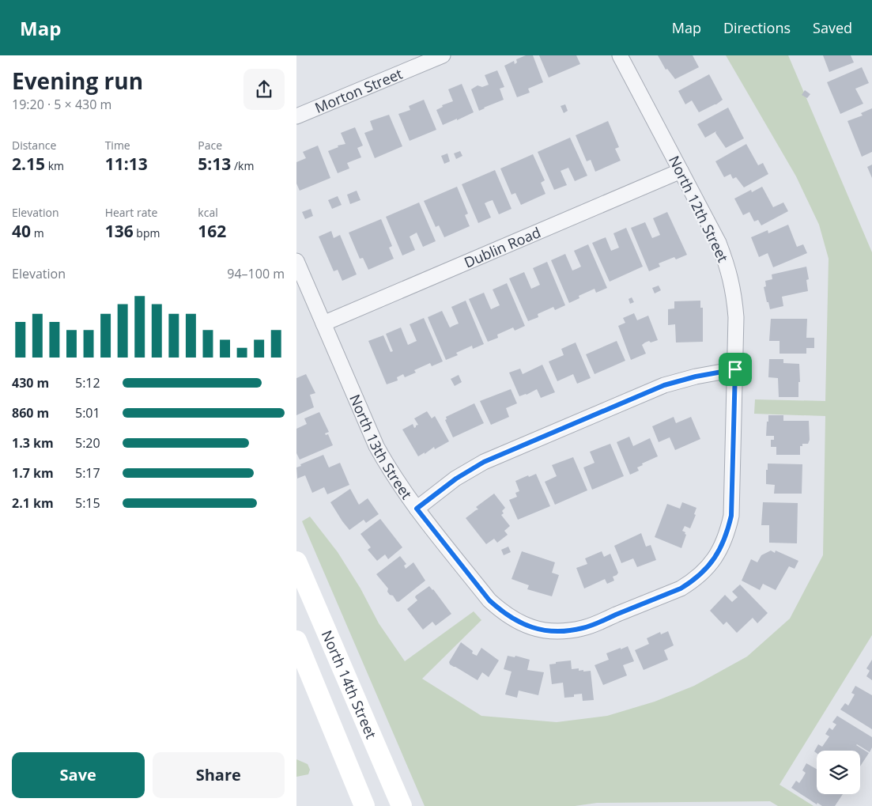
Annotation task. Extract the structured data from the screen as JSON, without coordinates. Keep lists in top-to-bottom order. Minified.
{"streets":{"main road":["North 14th Street"],"street":["Morton Street","North 12th Street","Dublin Road","North 13th Street"]},"crossings":[["North 12th Street","Dublin Road"],["North 12th Street","North 13th Street"],["Dublin Road","North 13th Street"]],"page":{"header":"Map","nav":["Map","Directions","Saved"],"heading":["Evening run","19:20 · 5 × 430 m"],"stats":[["Distance","2.15 km"],["Time","11:13"],["Pace","5:13 /km"],["Elevation","40 m"],["Heart rate","136 bpm"],["kcal","162"]],"chart":["Elevation","94–100 m"],"list":[{"name":"430 m","note":"5:12"},{"name":"860 m","note":"5:01"},{"name":"1.3 km","note":"5:20"},{"name":"1.7 km","note":"5:17"},{"name":"2.1 km","note":"5:15"}],"buttons":["Save","Share"]}}
